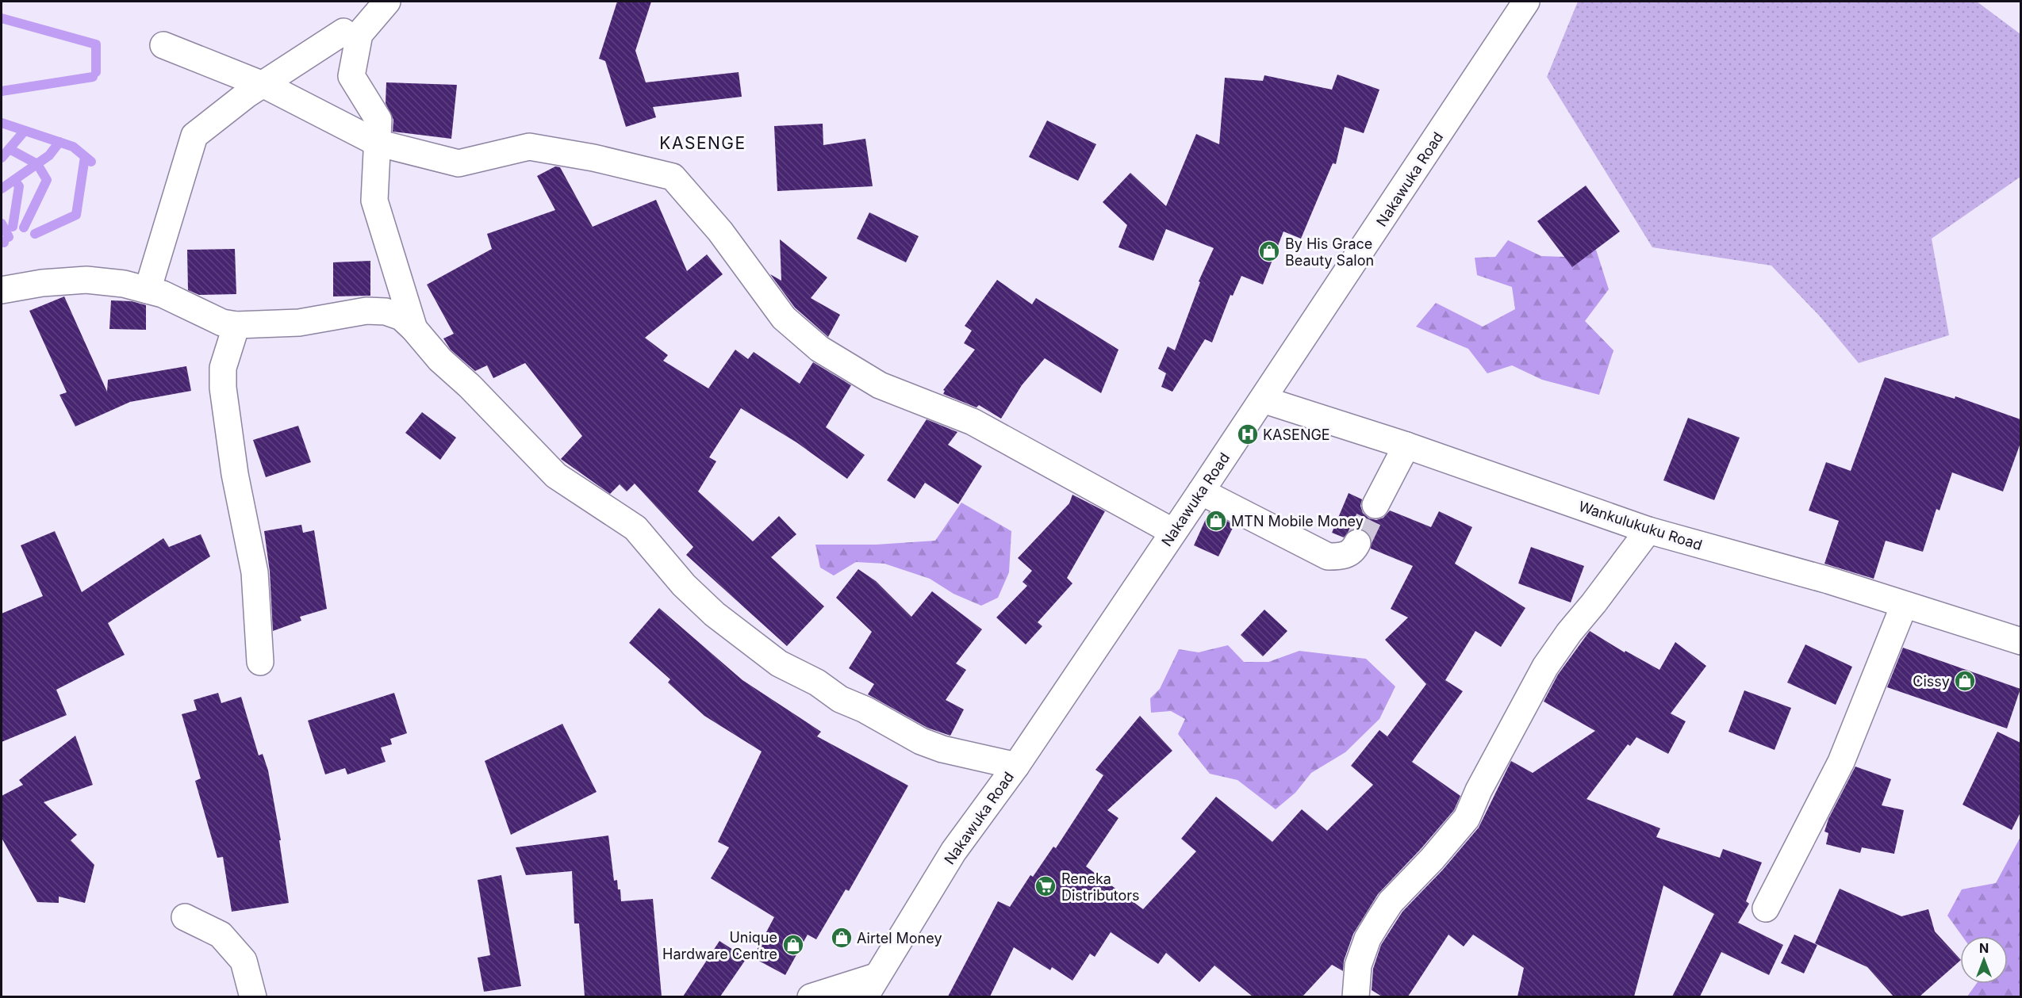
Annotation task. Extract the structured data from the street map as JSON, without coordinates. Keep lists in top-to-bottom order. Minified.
{"streets":{"street":["Nakawuka Road","Wankulukuku Road"]},"crossings":[["Nakawuka Road","Wankulukuku Road"]],"districts":["KASENGE"],"places":{"shop":["By His Grace Beauty Salon","MTN Mobile Money","Cissy","Airtel Money","Unique Hardware Centre"],"hospital":["KASENGE"],"supermarket":["Reneka Distributors"]},"north":"top"}
